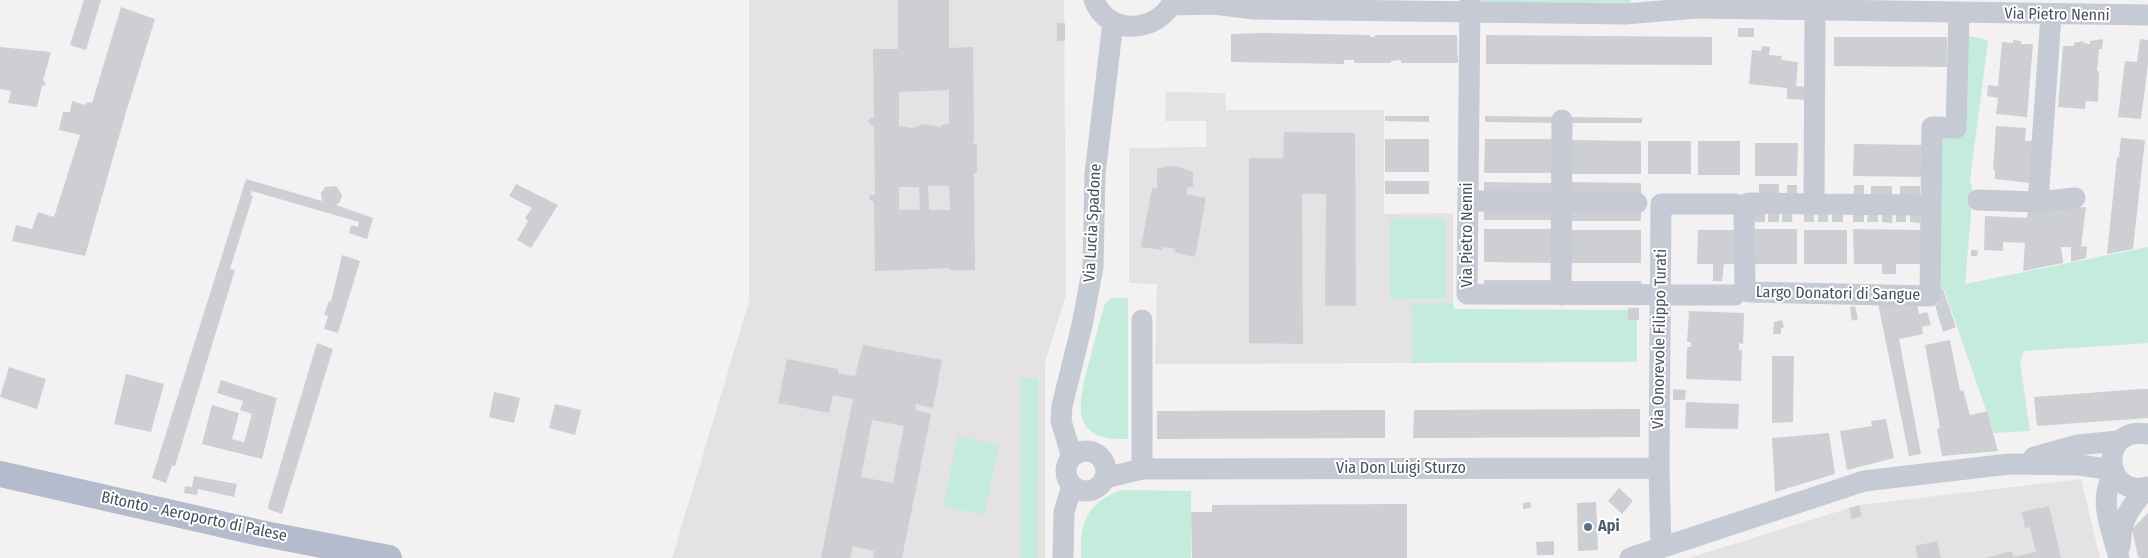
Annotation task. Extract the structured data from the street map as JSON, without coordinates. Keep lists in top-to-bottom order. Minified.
{"streets":{"main road":["Bitonto - Aeroporto di Palese"],"street":["Via Pietro Nenni","Via Lucia Spadone","Largo Donatori di Sangue","Via Onorevole Filippo Turati","Via Don Luigi Sturzo"]},"crossings":[["Via Pietro Nenni","Largo Donatori di Sangue"],["Via Pietro Nenni","Via Onorevole Filippo Turati"],["Via Lucia Spadone","Via Don Luigi Sturzo"],["Via Onorevole Filippo Turati","Via Don Luigi Sturzo"]],"places":["Api"]}
